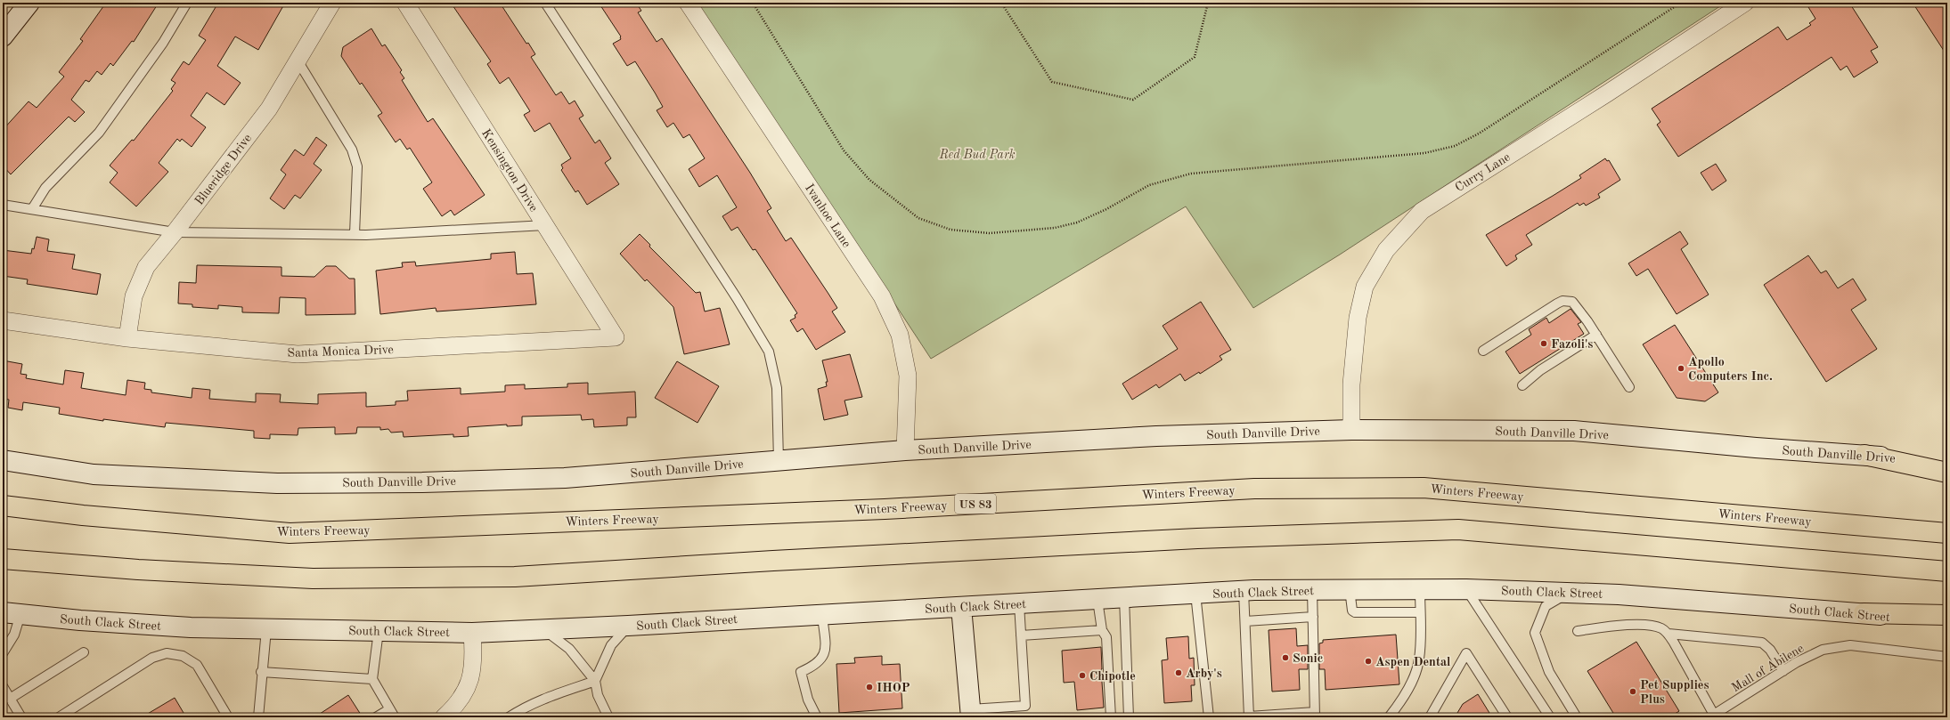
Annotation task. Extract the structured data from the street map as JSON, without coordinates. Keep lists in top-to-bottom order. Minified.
{"streets":{"highway":["Winters Freeway","US 83"],"main road":["South Danville Drive","South Clack Street"],"street":["Blueridge Drive","Kensington Drive","Curry Lane","Ivanhoe Lane","Santa Monica Drive"],"lane":["Mall of Abilene"]},"crossings":[["Blueridge Drive","Santa Monica Drive"],["Kensington Drive","Santa Monica Drive"],["Curry Lane","South Danville Drive"],["Ivanhoe Lane","South Danville Drive"]],"parks":["Red Bud Park"],"places":["Fazoli's","Apollo Computers Inc.","Sonic","Aspen Dental","Arby's","Chipotle","IHOP","Pet Supplies Plus"]}
